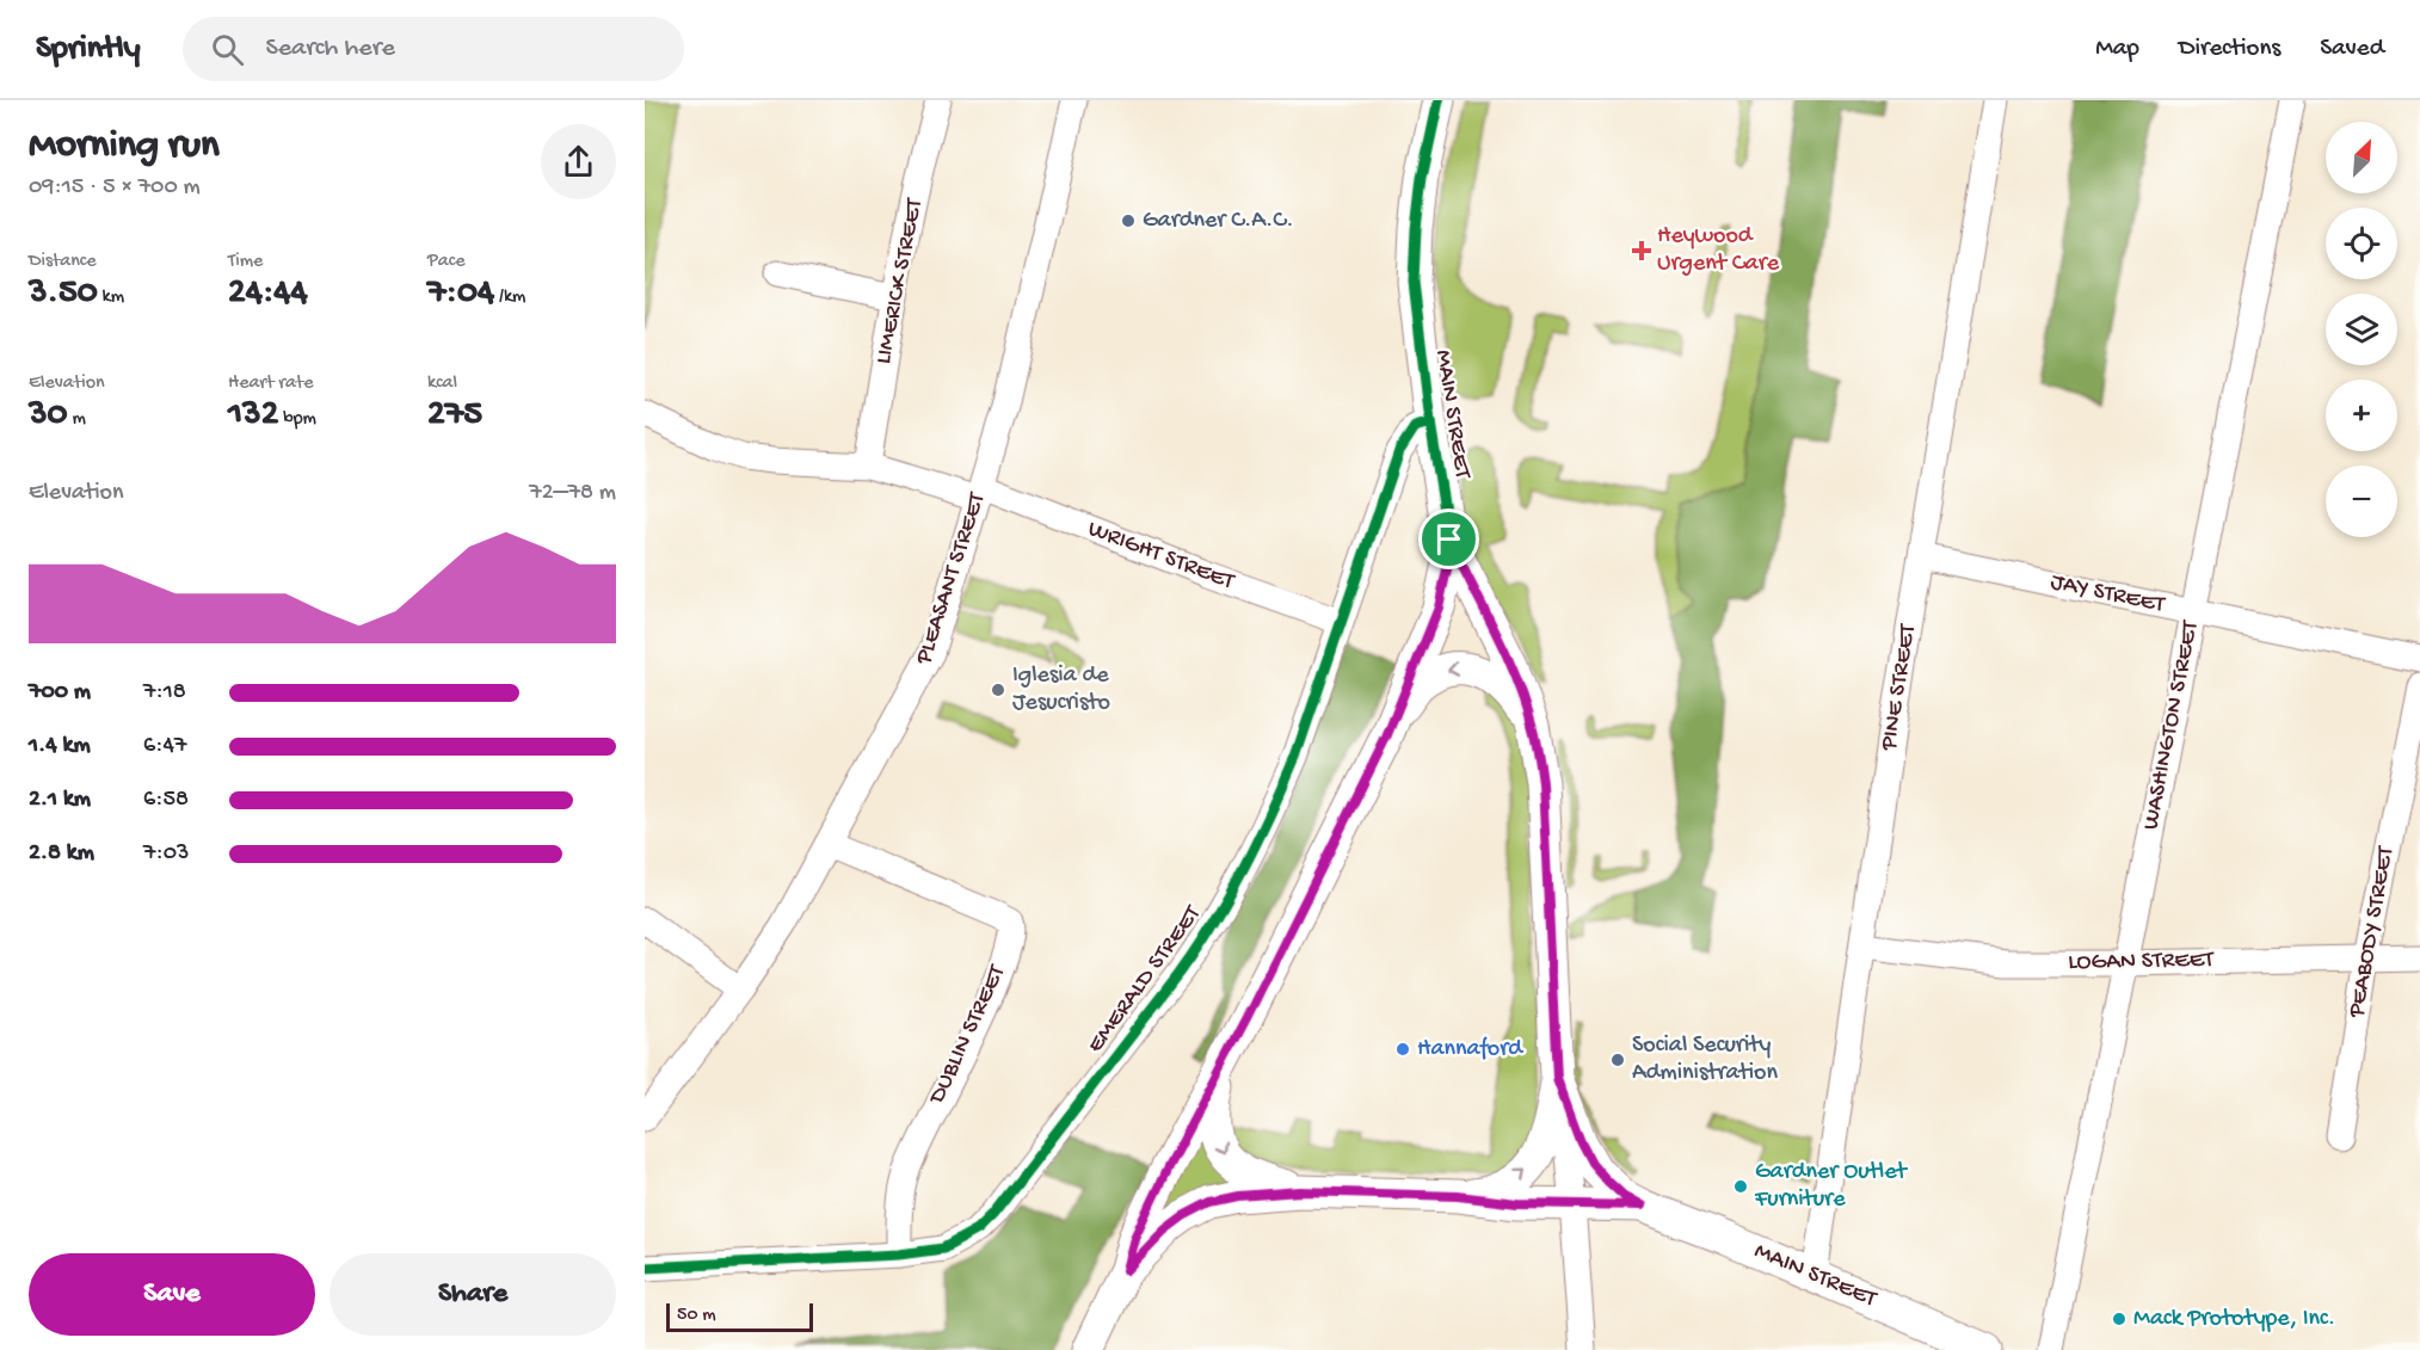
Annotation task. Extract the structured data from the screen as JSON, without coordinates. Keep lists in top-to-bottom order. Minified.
{"streets":{"main road":["MAIN STREET"],"street":["LIMERICK STREET","WRIGHT STREET","PLEASANT STREET","JAY STREET","PINE STREET","WASHINGTON STREET","PEABODY STREET","LOGAN STREET","EMERALD STREET","DUBLIN STREET"]},"crossings":[["LIMERICK STREET","WRIGHT STREET"],["MAIN STREET","PINE STREET"],["MAIN STREET","EMERALD STREET"],["WRIGHT STREET","PLEASANT STREET"],["WRIGHT STREET","EMERALD STREET"],["PLEASANT STREET","DUBLIN STREET"],["JAY STREET","PINE STREET"],["JAY STREET","WASHINGTON STREET"],["PINE STREET","LOGAN STREET"],["WASHINGTON STREET","LOGAN STREET"],["PEABODY STREET","LOGAN STREET"],["EMERALD STREET","DUBLIN STREET"]],"places":{"other":["Gardner C.A.C.","Iglesia de Jesucristo","Hannaford","Social Security Administration","Gardner Outlet Furniture","Mack Prototype, Inc."],"health":["Heywood Urgent Care"]},"scale_bar":"50 m","north":"top right","page":{"header":"Sprintly","search":"Search here","nav":["Map","Directions","Saved"],"heading":["Morning run","09:15 · 5 × 700 m"],"map_buttons":["+","−"],"stats":[["Distance","3.50 km"],["Time","24:44"],["Pace","7:04 /km"],["Elevation","30 m"],["Heart rate","132 bpm"],["kcal","275"]],"chart":["Elevation","72–78 m"],"list":[{"name":"700 m","note":"7:18"},{"name":"1.4 km","note":"6:47"},{"name":"2.1 km","note":"6:58"},{"name":"2.8 km","note":"7:03"}],"buttons":["Save","Share"],"scale":"50 m"}}
